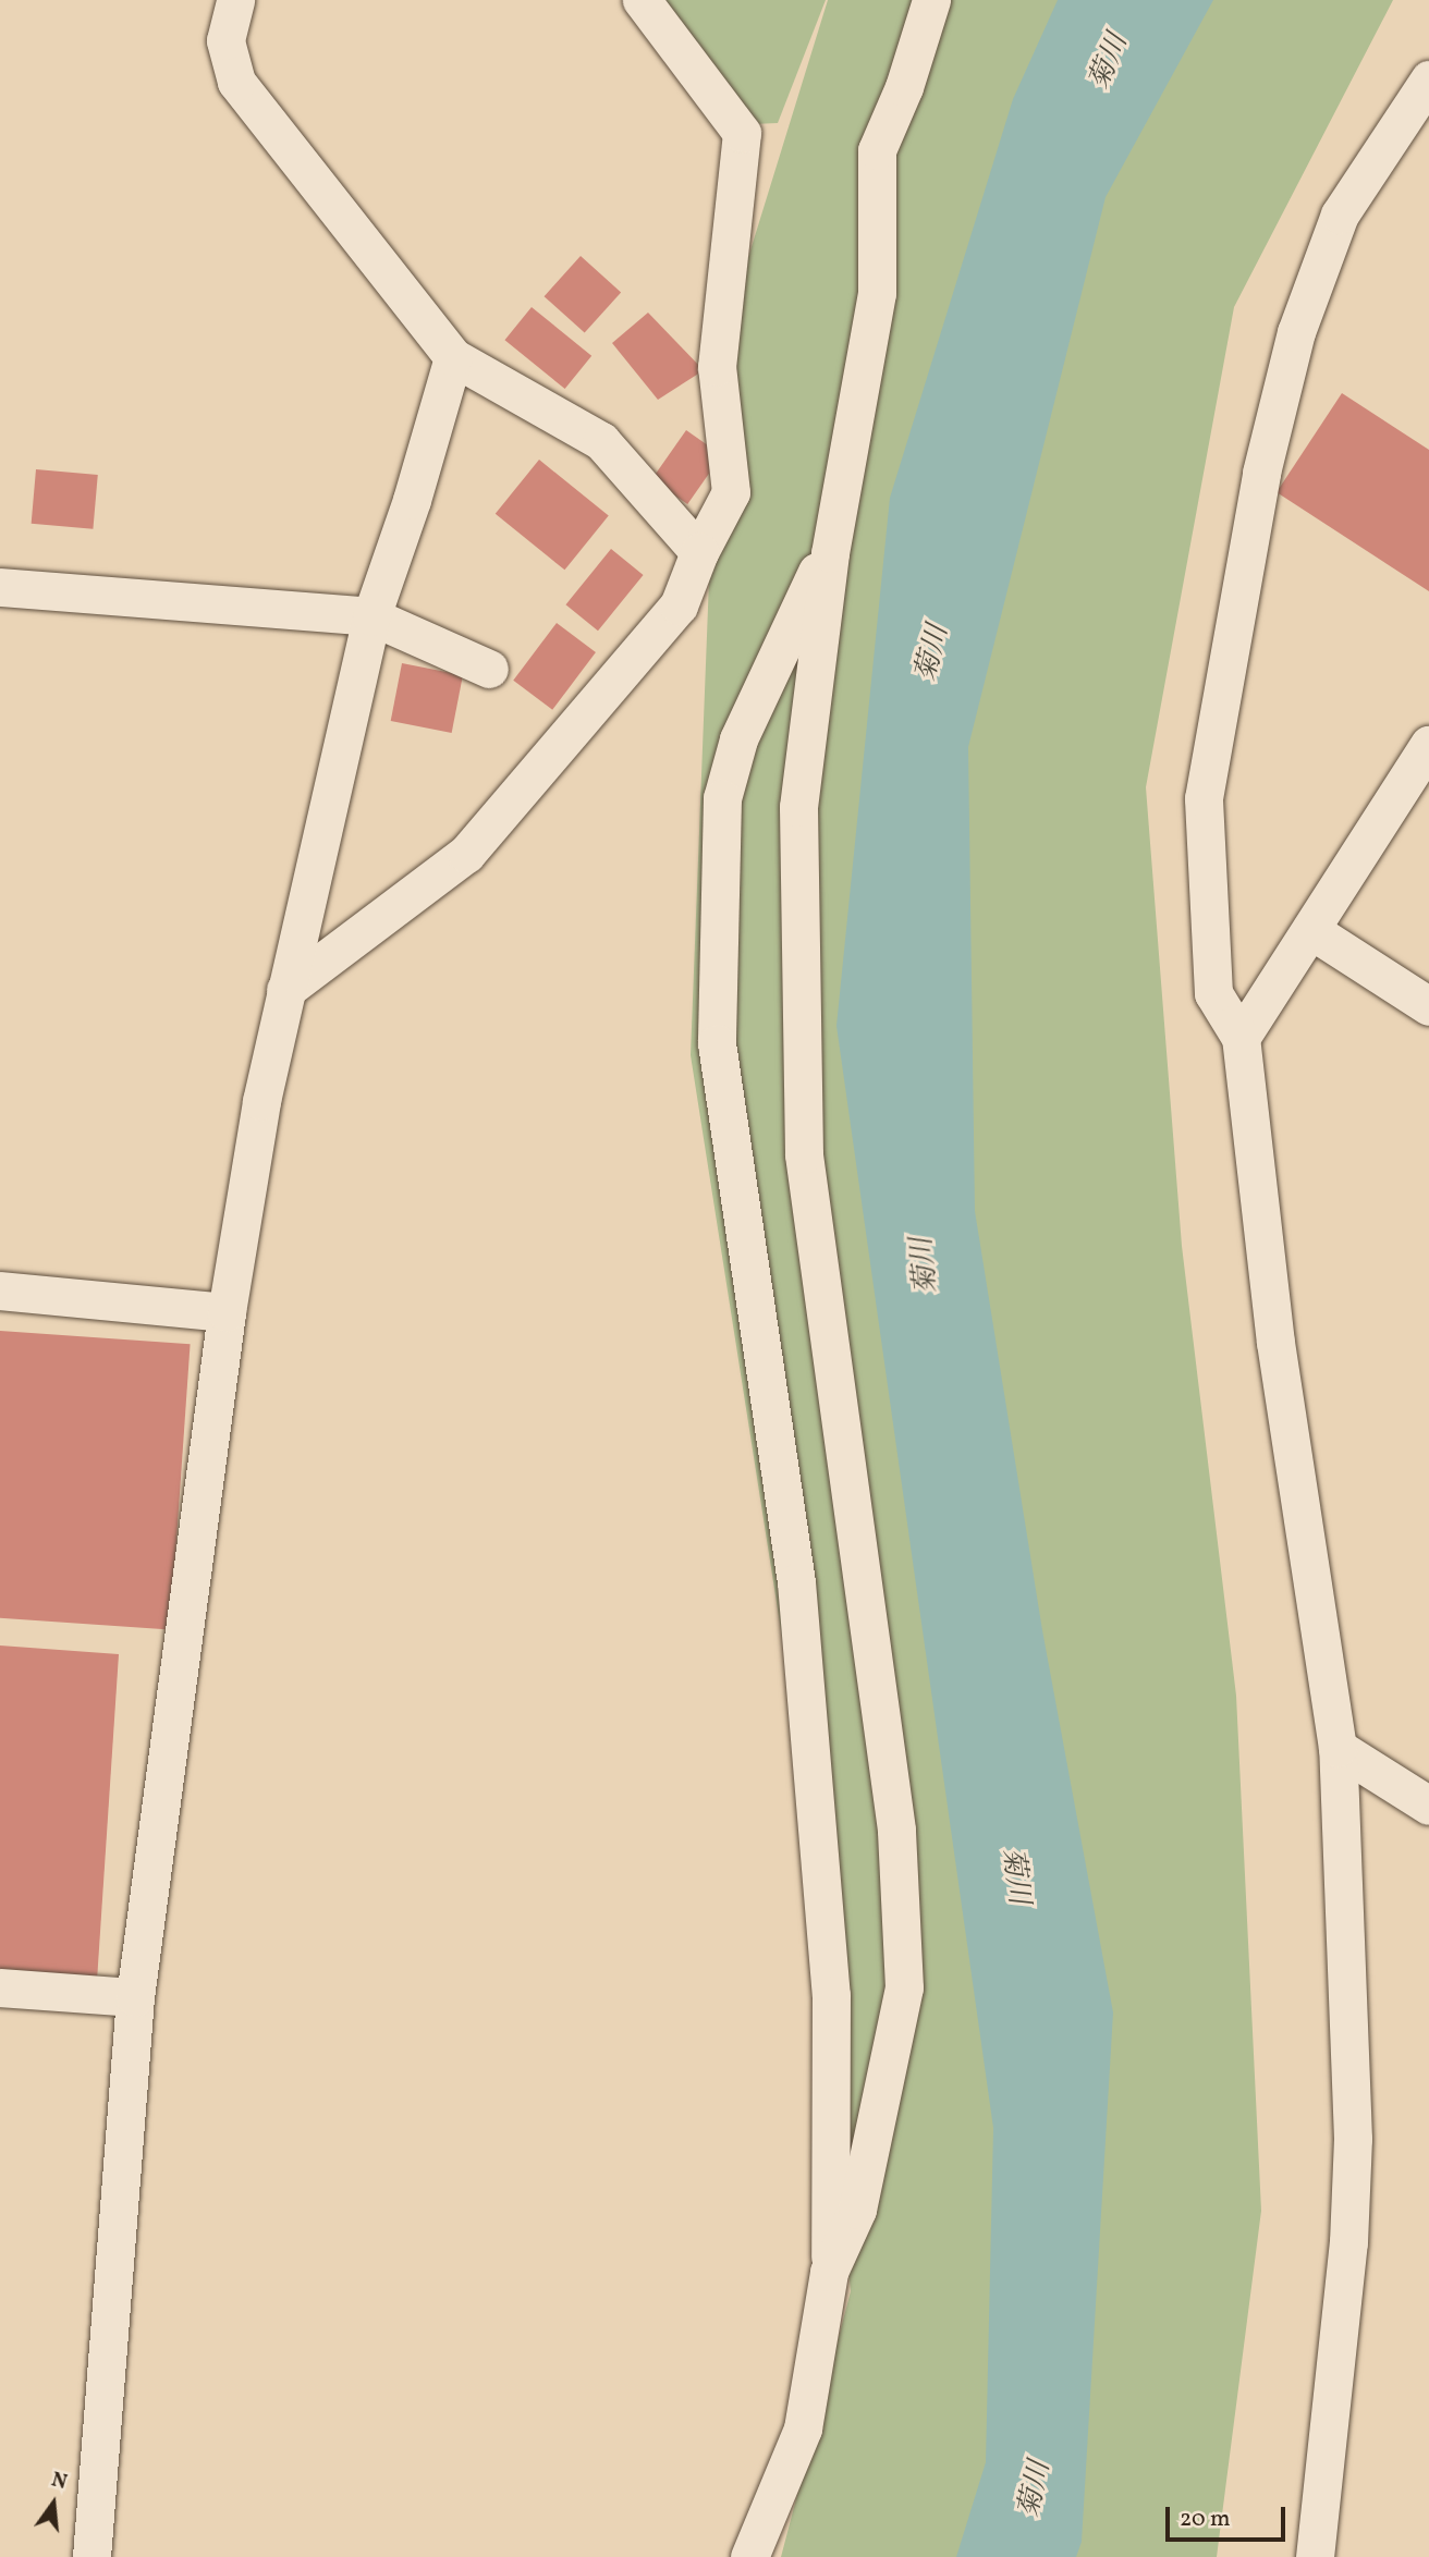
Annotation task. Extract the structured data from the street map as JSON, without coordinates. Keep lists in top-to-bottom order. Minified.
{"water":["菊川"],"scale_bar":"20 m","north":"top"}
